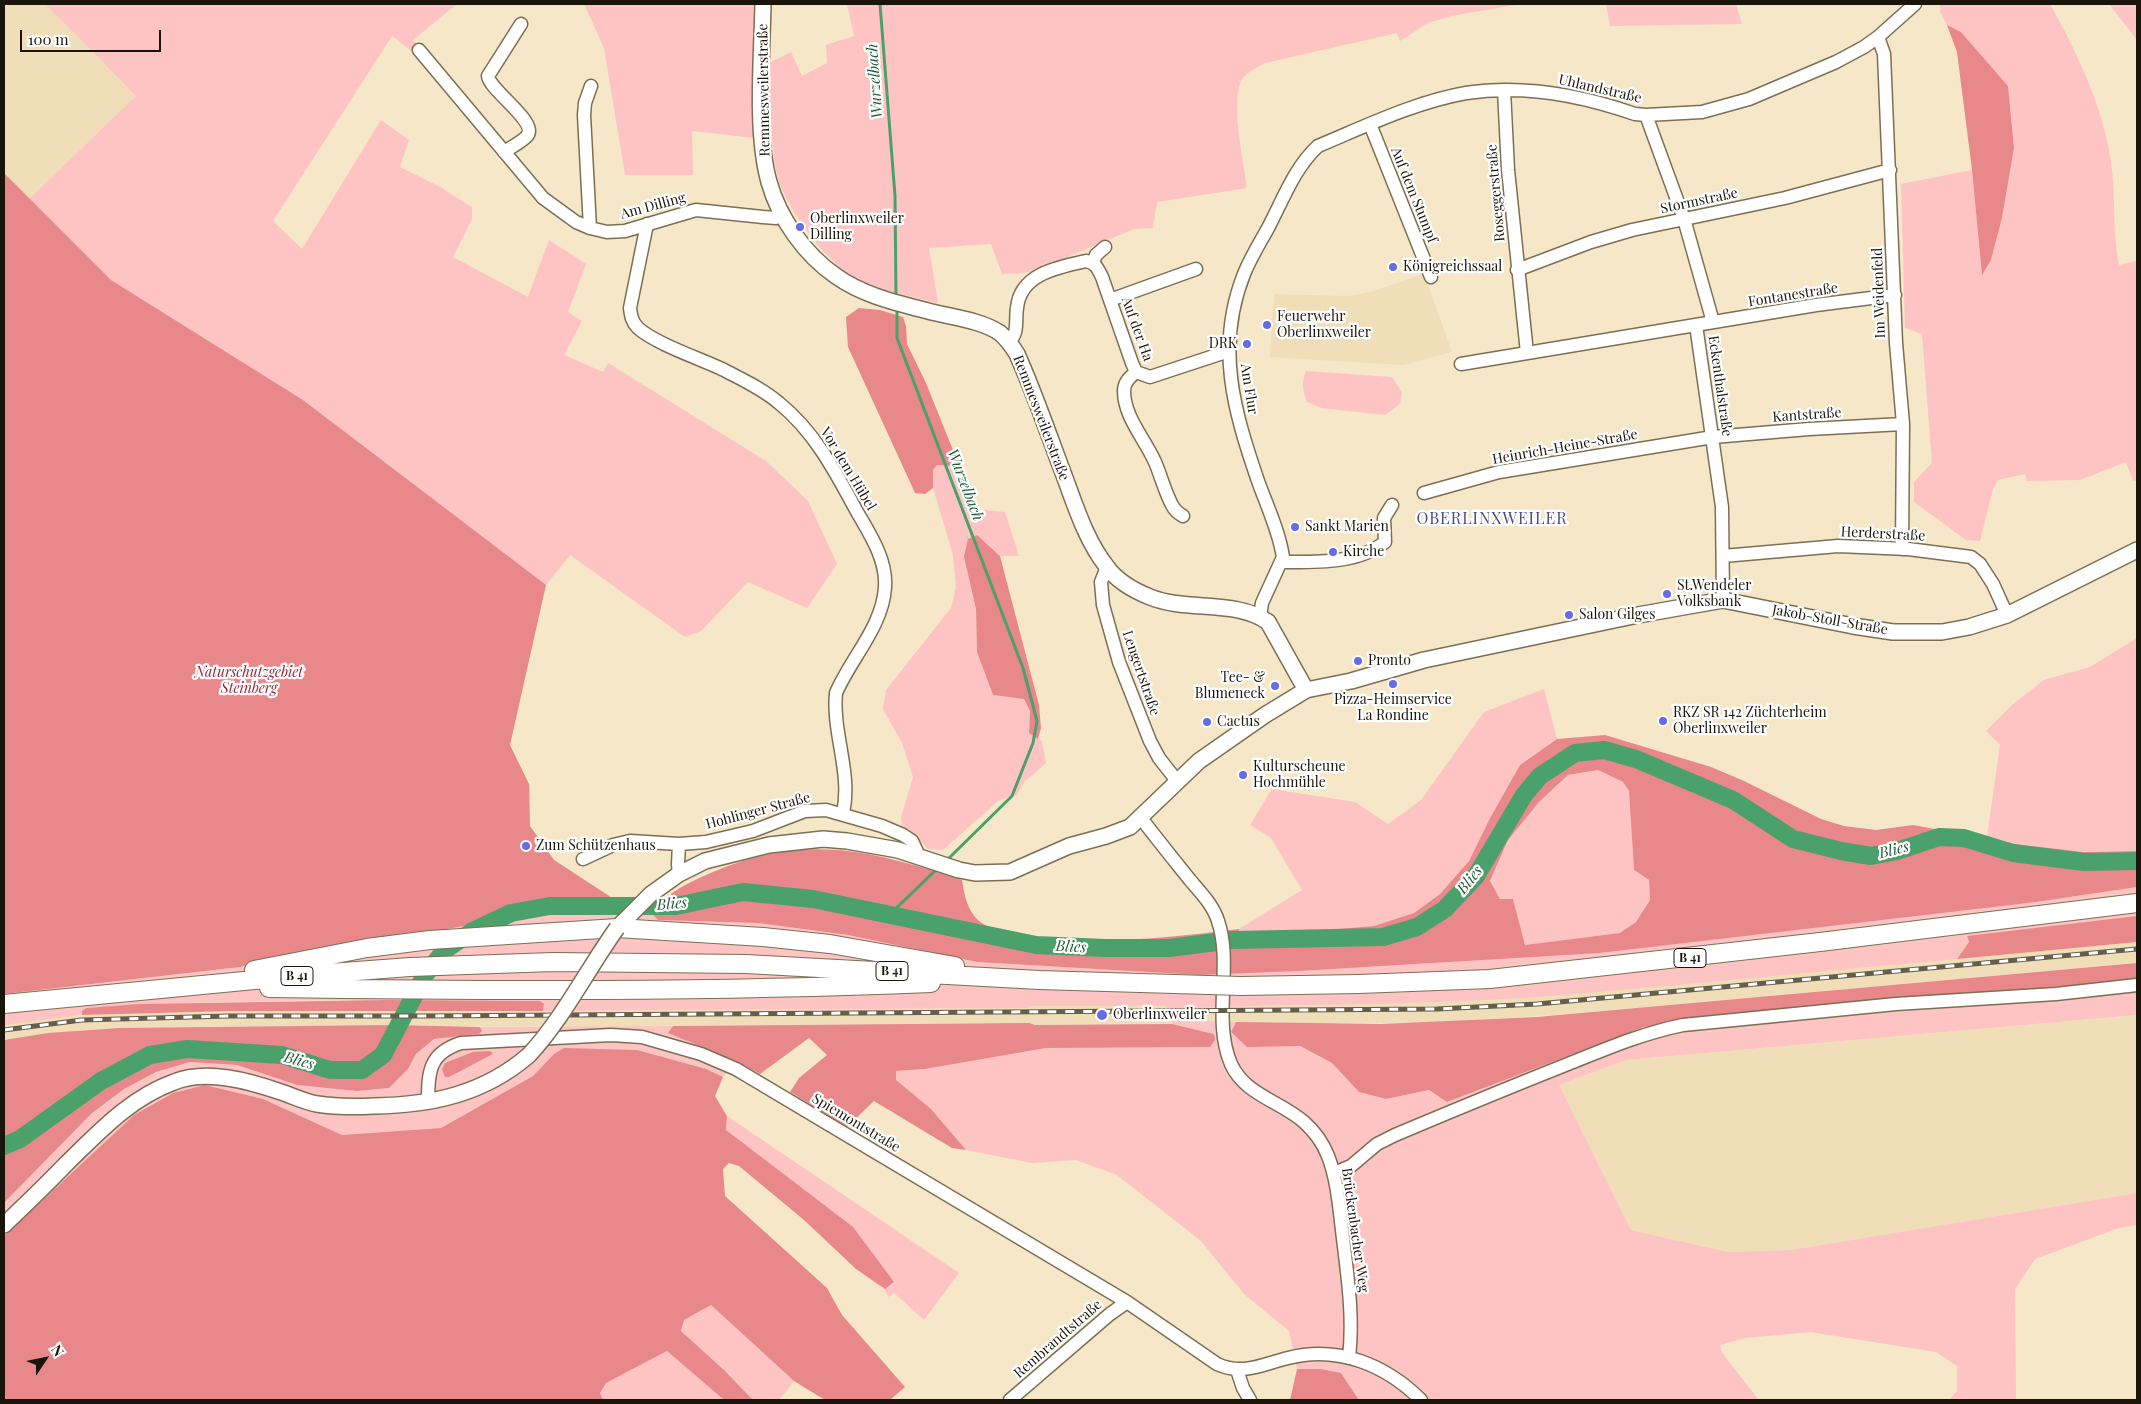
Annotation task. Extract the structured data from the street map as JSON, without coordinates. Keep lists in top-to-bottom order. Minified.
{"streets":{"highway":["B 41"],"main road":["Remmesweilerstraße","Jakob-Stoll-Straße"],"street":["Uhlandstraße","Roseggerstraße","Auf dem Stumpf","Stormstraße","Am Dilling","Im Weidenfeld","Fontanestraße","Auf der Ha","Eckenthalstraße","Am Flur","Kantstraße","Heinrich-Heine-Straße","Vor dem Hübel","Herderstraße","Lengertstraße","Hohlinger Straße","Spiemontstraße","Brückenbacher Weg","Rembrandtstraße"]},"crossings":[["Uhlandstraße","Roseggerstraße"],["Uhlandstraße","Auf dem Stumpf"],["Uhlandstraße","Im Weidenfeld"],["Uhlandstraße","Am Flur"],["Remmesweilerstraße","Am Dilling"],["Remmesweilerstraße","Lengertstraße"],["Roseggerstraße","Stormstraße"],["Roseggerstraße","Eckenthalstraße"],["Stormstraße","Im Weidenfeld"],["Am Dilling","Vor dem Hübel"],["Im Weidenfeld","Fontanestraße"],["Im Weidenfeld","Kantstraße"],["Im Weidenfeld","Herderstraße"],["Fontanestraße","Eckenthalstraße"],["Auf der Ha","Am Flur"],["Eckenthalstraße","Kantstraße"],["Eckenthalstraße","Heinrich-Heine-Straße"],["Eckenthalstraße","Herderstraße"],["Eckenthalstraße","Jakob-Stoll-Straße"],["Kantstraße","Heinrich-Heine-Straße"],["Vor dem Hübel","Hohlinger Straße"],["Herderstraße","Jakob-Stoll-Straße"],["Spiemontstraße","Rembrandtstraße"]],"districts":["OBERLINXWEILER"],"water":["Wurzelbach","Blies"],"parks":["Naturschutzgebiet Steinberg"],"places":["Oberlinxweiler Dilling","Königreichssaal","Feuerwehr Oberlinxweiler","DRK","Sankt Marien","Kirche","St.Wendeler Volksbank","Salon Gilges","Pronto","Pizza-Heimservice La Rondine","Tee- & Blumeneck","RKZ SR 142 Züchterheim Oberlinxweiler","Cactus","Kulturscheune Hochmühle","Zum Schützenhaus","Oberlinxweiler"],"scale_bar":"100 m","north":"top right"}
